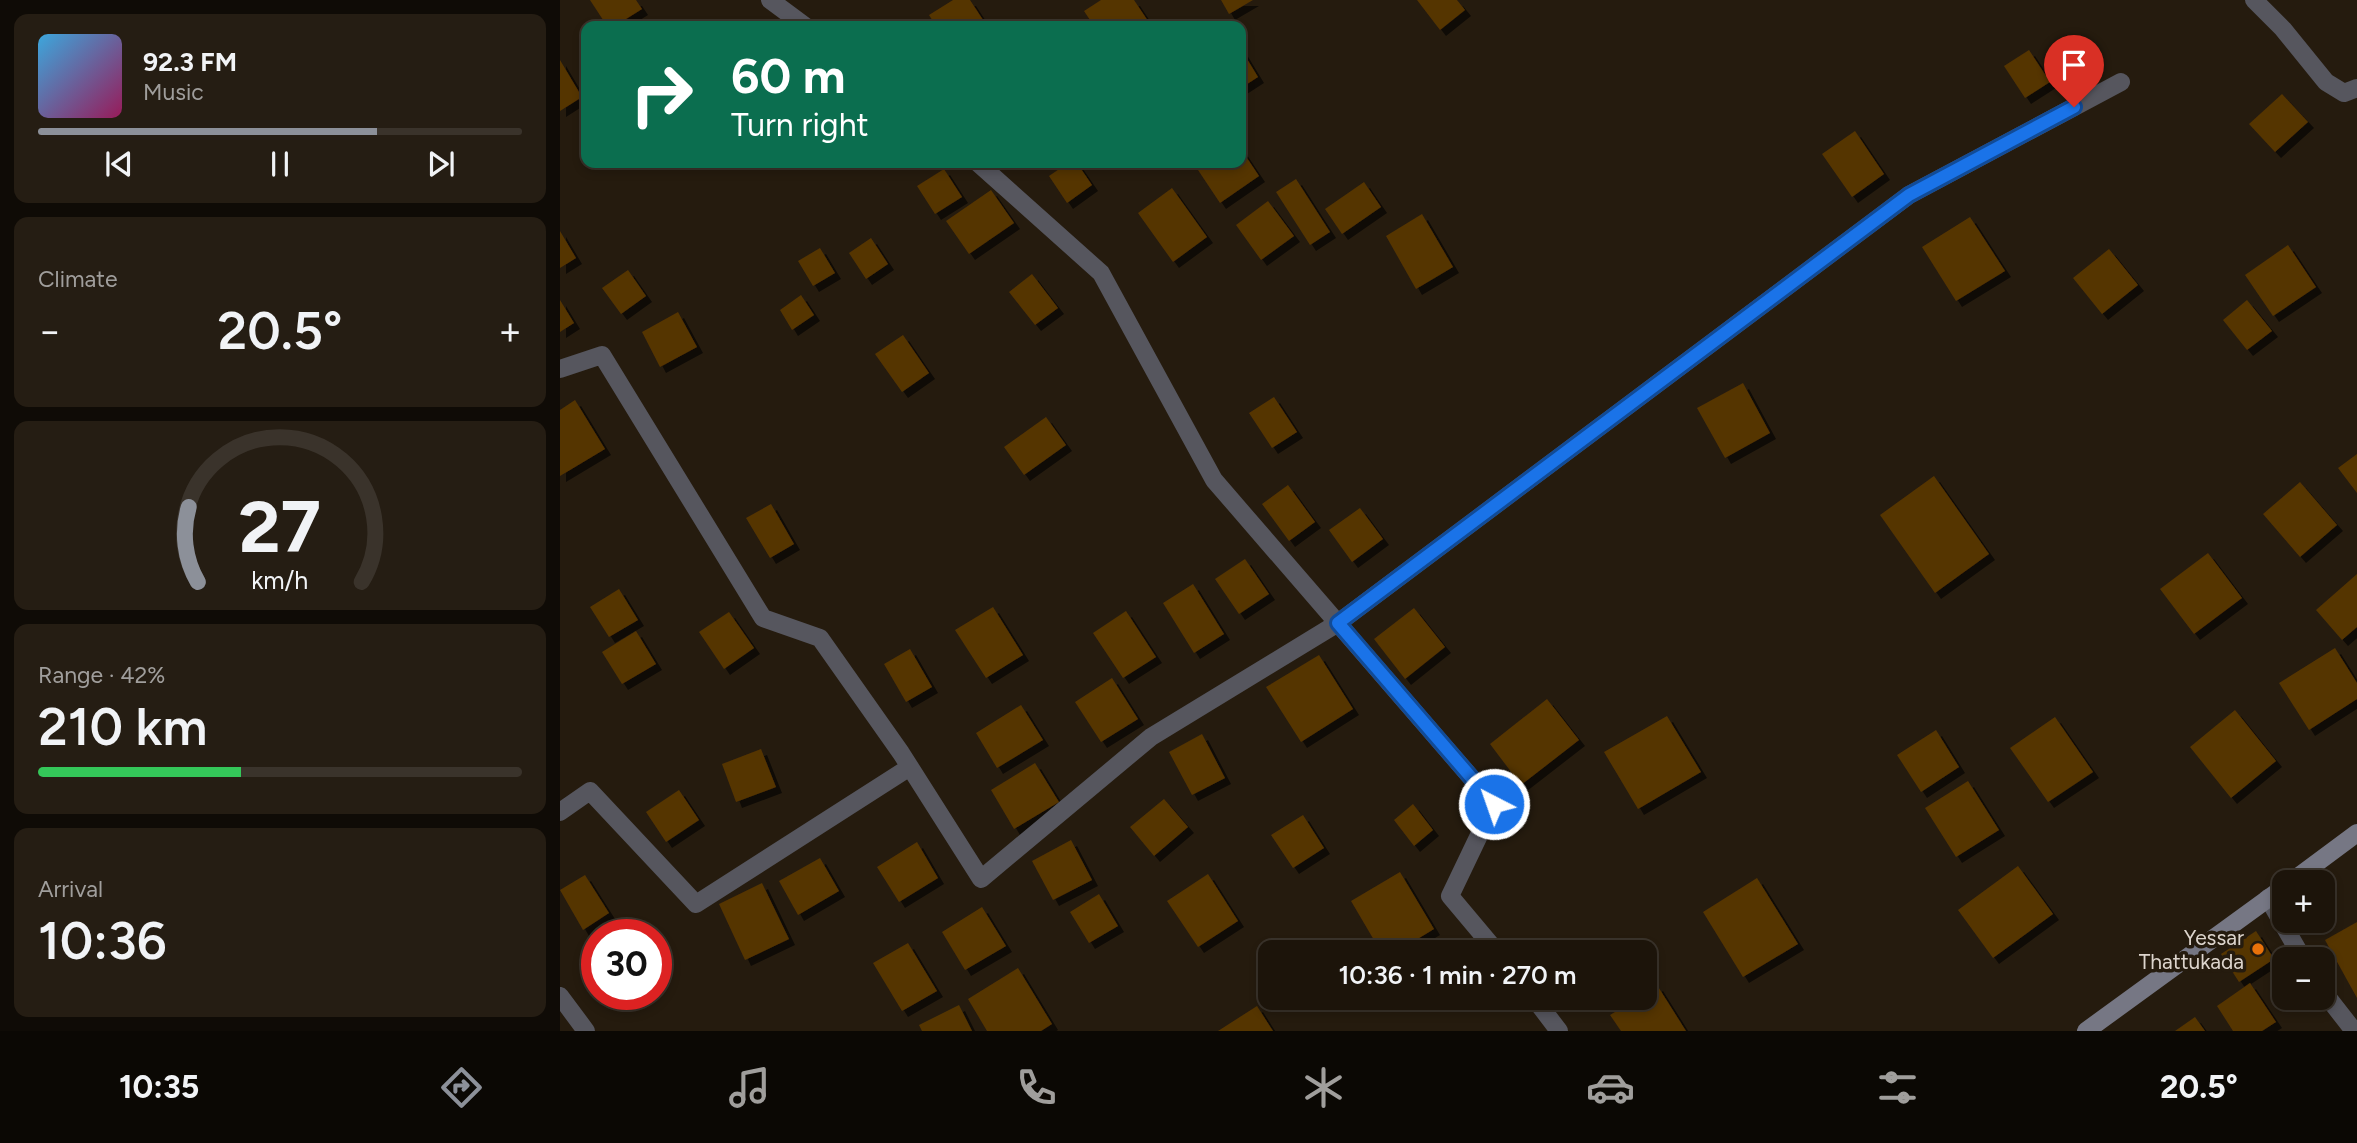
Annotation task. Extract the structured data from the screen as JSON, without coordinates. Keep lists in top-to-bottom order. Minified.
{"places":["Yessar Thattukada"],"page":{"turn":["60 m","Turn right"],"song":["92.3 FM","Music"],"tile":["Climate",["Range · 42%","210 km"],["Arrival","10:36"]],"heat":["−","20.5°","+"],"map_buttons":["+","−"],"limit":"30","trip":"10:36 · 1 min · 270 m","tabs":["10:35","20.5°"],"gauge":["27","km/h"]}}
